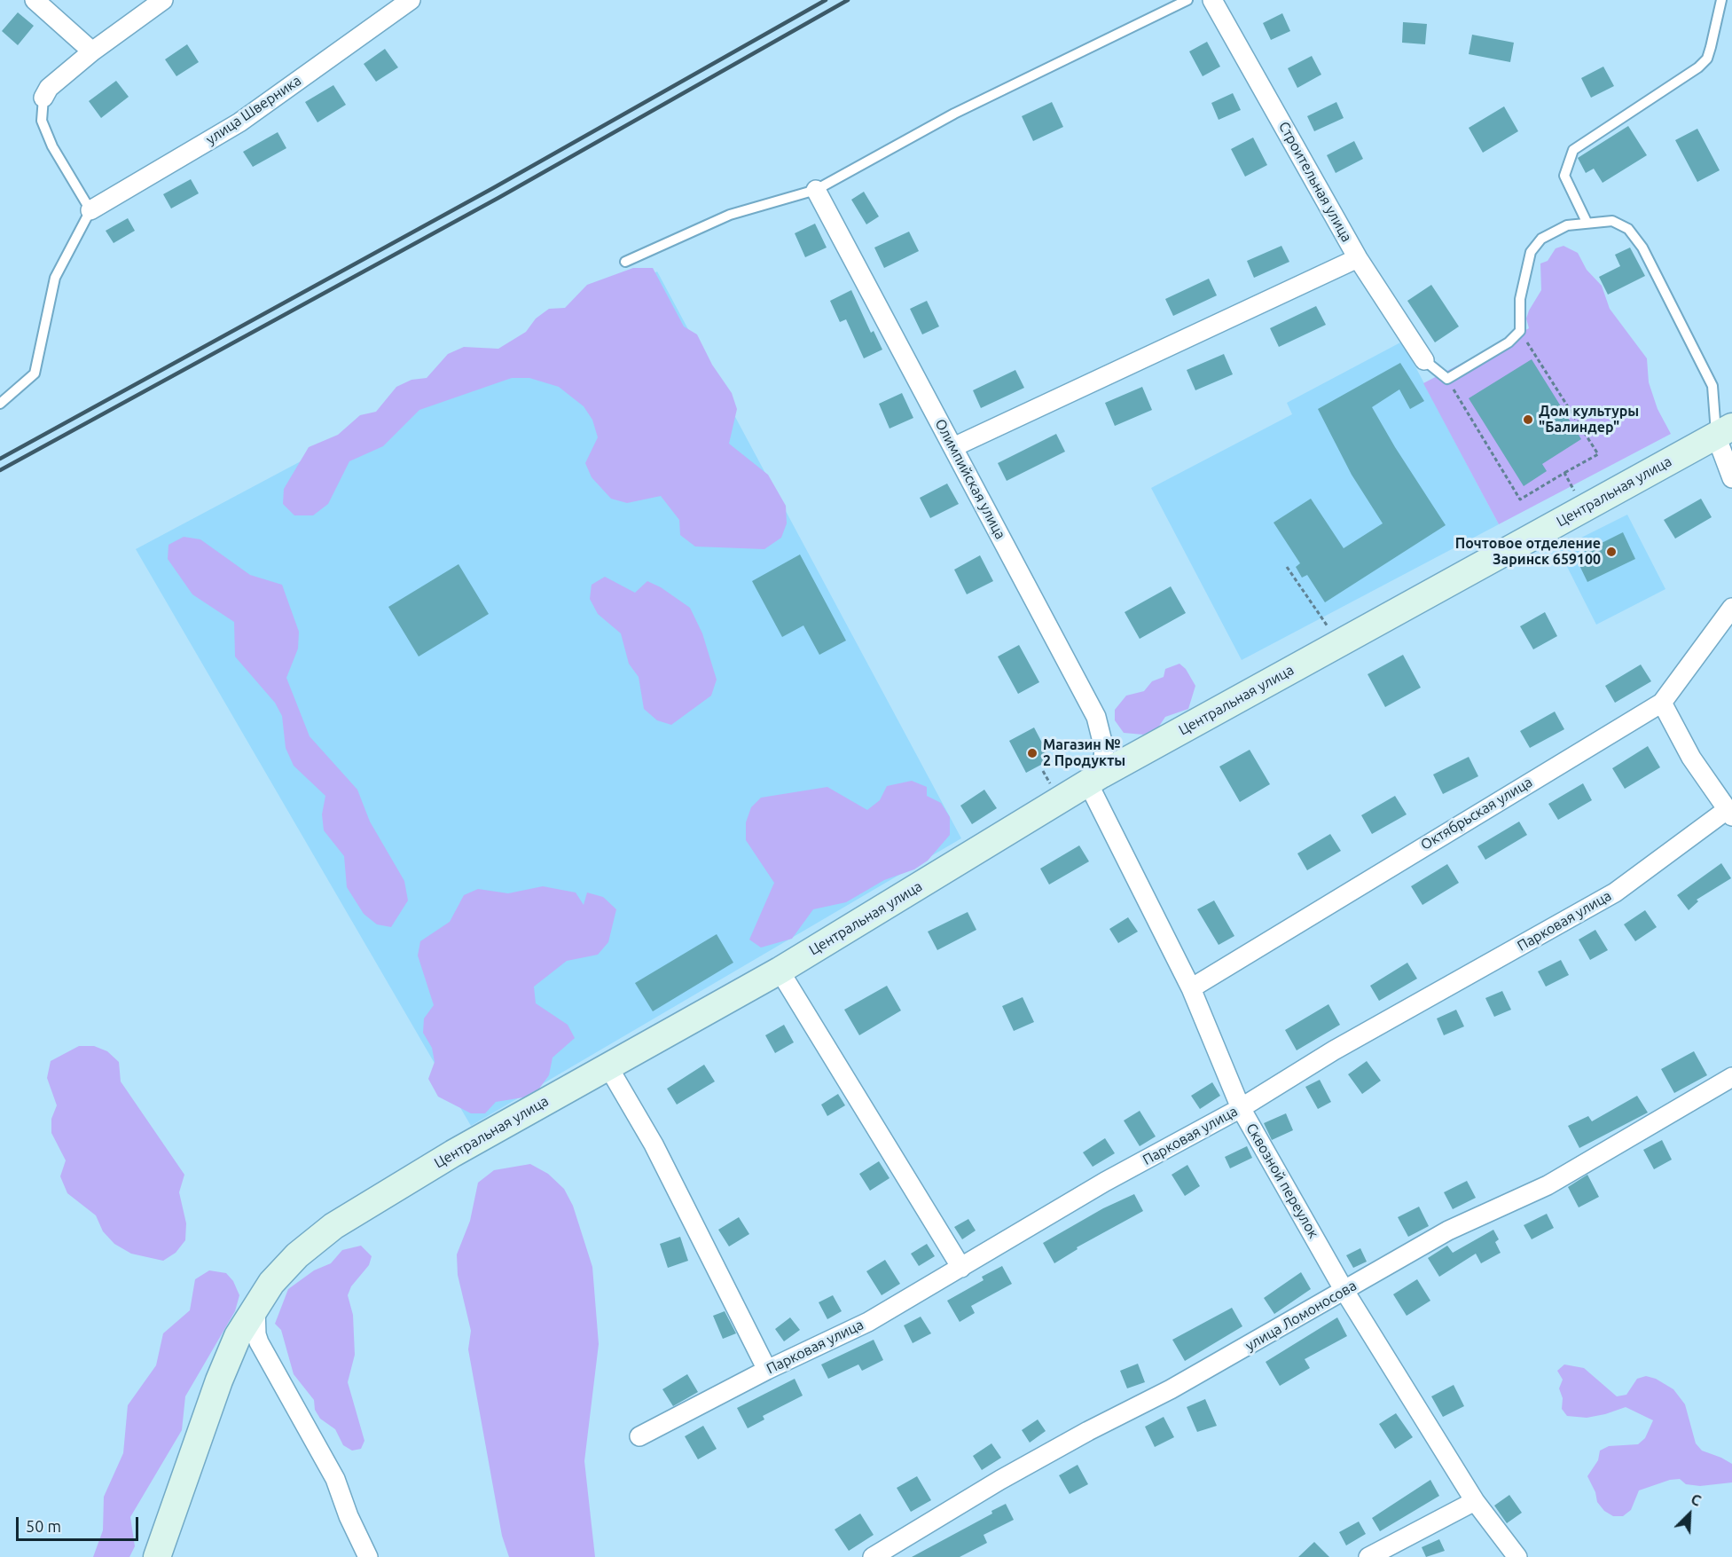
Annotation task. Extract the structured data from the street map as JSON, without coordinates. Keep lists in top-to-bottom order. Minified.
{"streets":{"street":["улица Шверника","Строительная улица","Олимпийская улица","Центральная улица","Октябрьская улица","Парковая улица","Сквозной переулок","улица Ломоносова"]},"crossings":[["Олимпийская улица","Центральная улица"],["Олимпийская улица","Сквозной переулок"],["Центральная улица","Сквозной переулок"],["Октябрьская улица","Сквозной переулок"],["Парковая улица","Сквозной переулок"],["Сквозной переулок","улица Ломоносова"]],"places":["Дом культуры \"Балиндер\"","Почтовое отделение Заринск 659100","Магазин № 2 Продукты"],"scale_bar":"50 m","north":"top right"}
